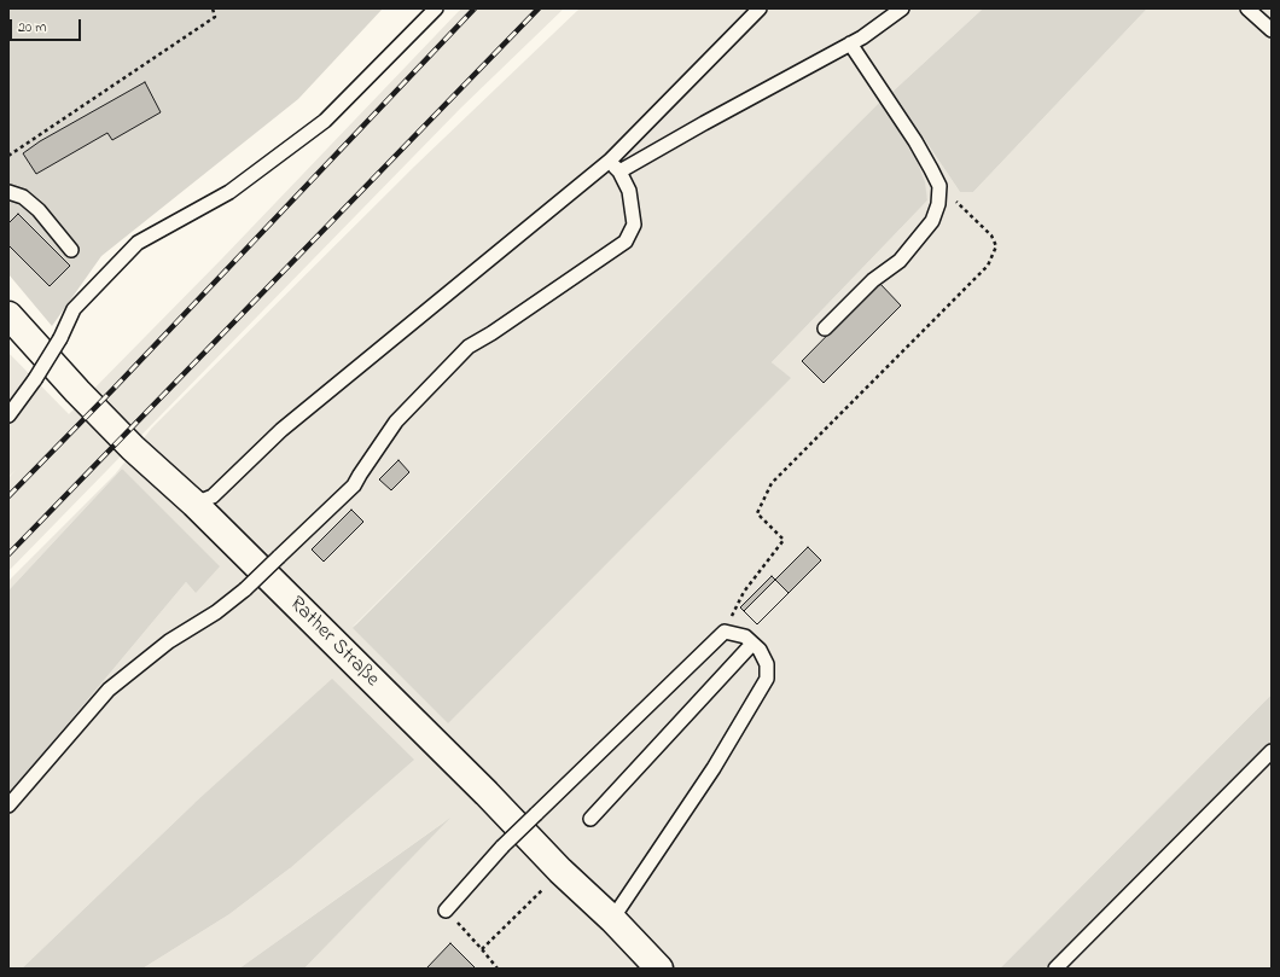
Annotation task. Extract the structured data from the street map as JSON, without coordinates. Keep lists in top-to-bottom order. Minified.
{"streets":{"street":["Rather Straße"]},"scale_bar":"20 m"}
